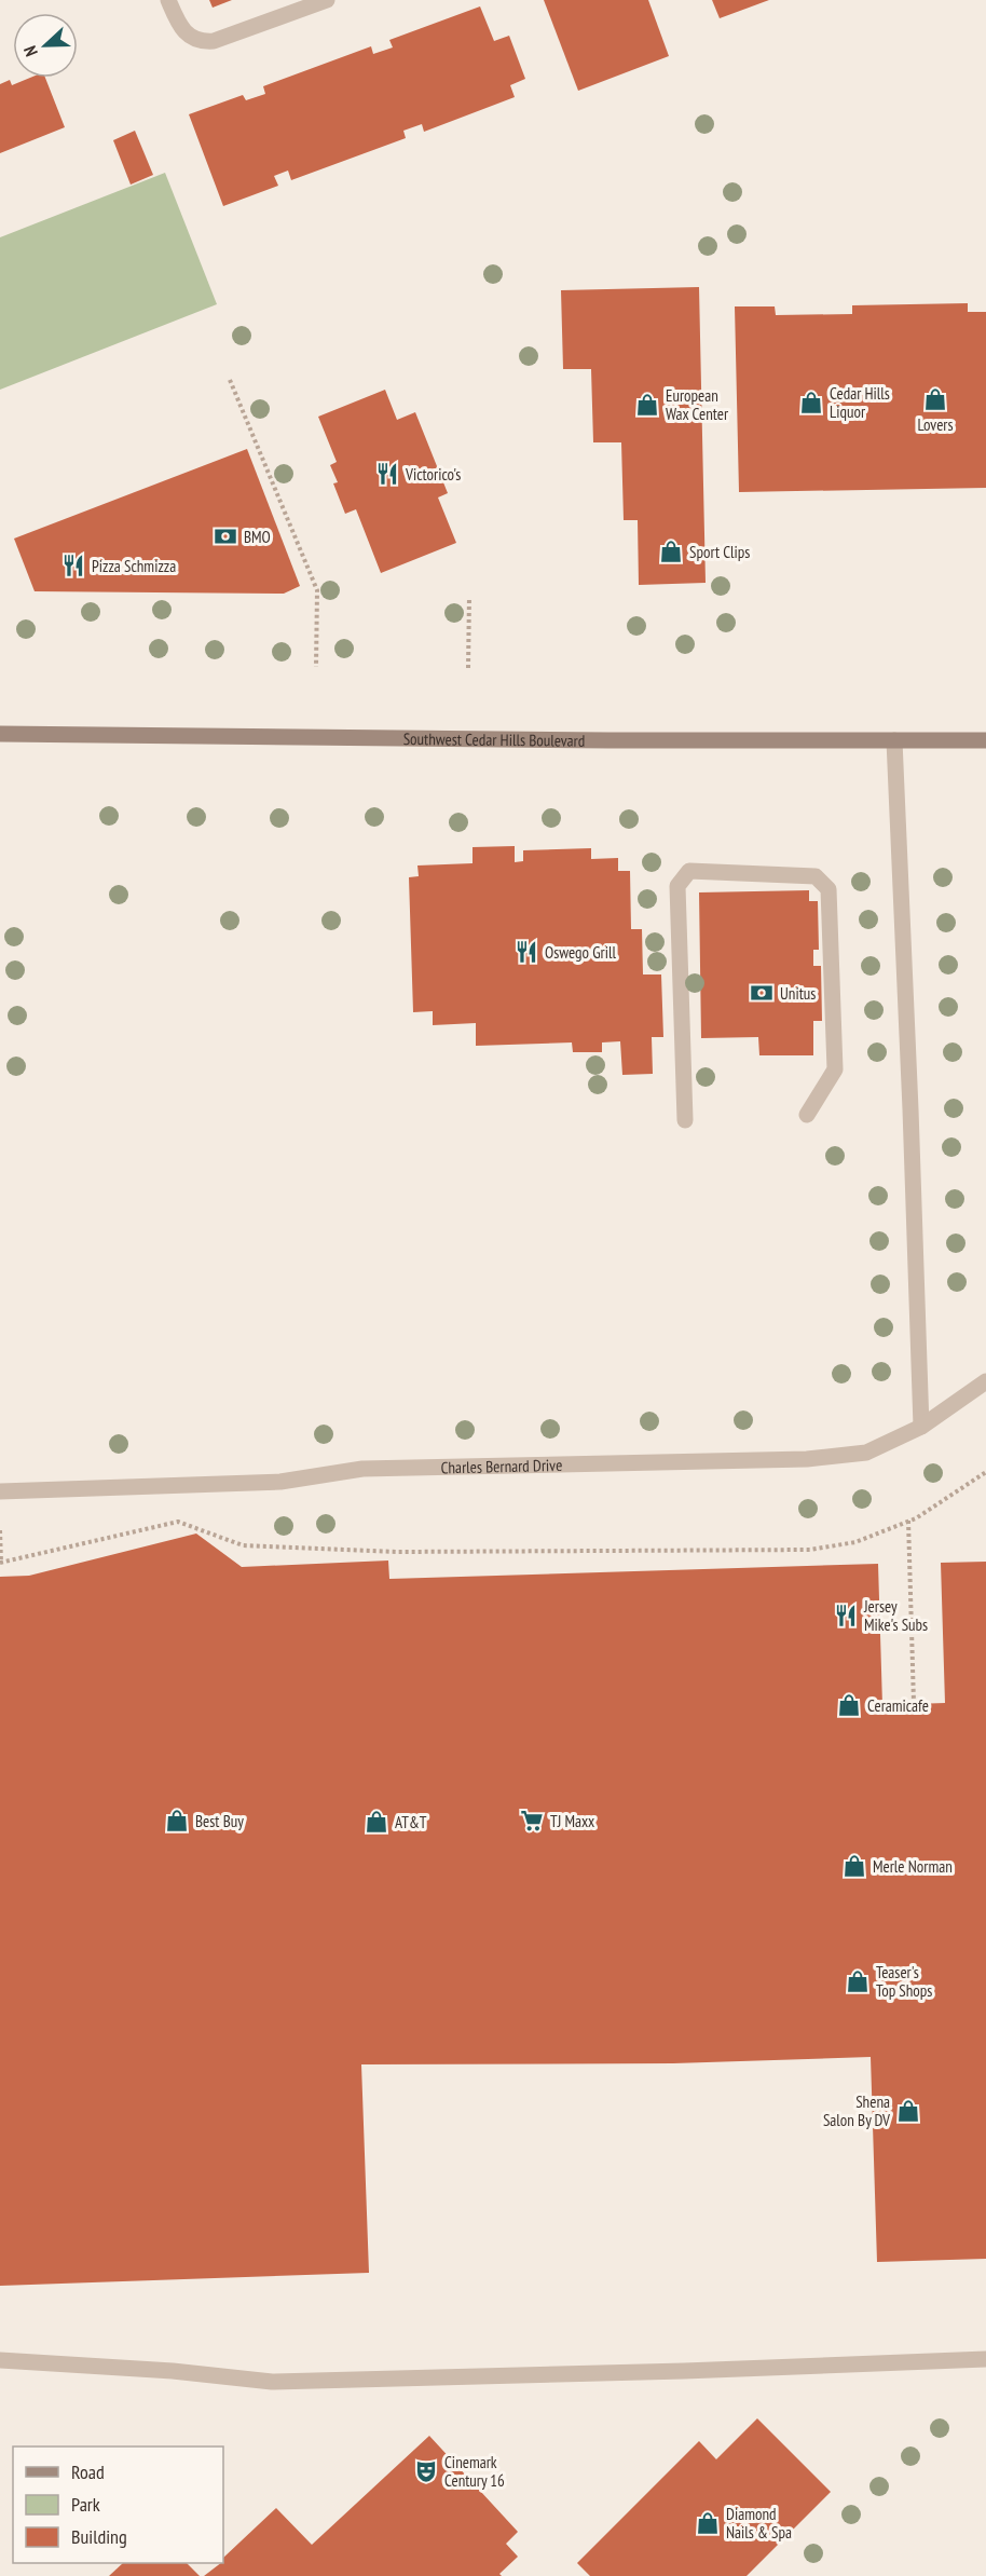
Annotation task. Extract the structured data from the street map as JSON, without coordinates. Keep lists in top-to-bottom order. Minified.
{"streets":{"main road":["Southwest Cedar Hills Boulevard"],"lane":["Charles Bernard Drive"]},"places":{"shop":["Lovers","Cedar Hills Liquor","European Wax Center","Sport Clips","Ceramicafe","Best Buy","AT&T","Merle Norman","Teaser's Top Shops","Shena Salon By DV","Diamond Nails & Spa"],"restaurant":["Victorico's","Pizza Schmizza","Oswego Grill","Jersey Mike's Subs"],"bank":["BMO","Unitus"],"supermarket":["TJ Maxx"],"theatre":["Cinemark Century 16"]},"legend":["Road","Park","Building"],"north":"left"}
